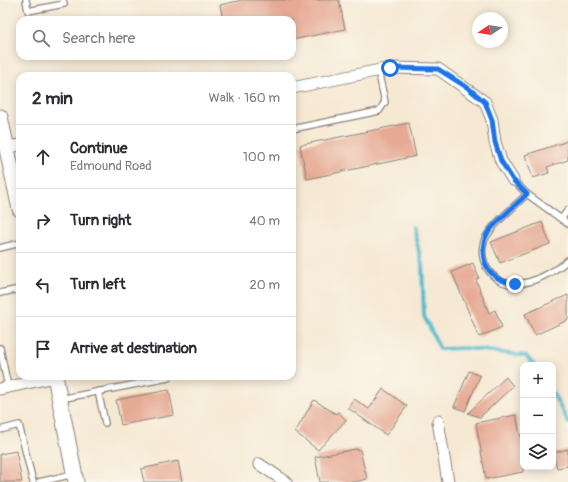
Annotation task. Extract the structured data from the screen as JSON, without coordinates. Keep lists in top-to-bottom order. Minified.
{"north":"left","page":{"search":"Search here","heading":["2 min","Walk · 160 m"],"list":[["Continue","Edmound Road","100 m"],["Turn right","40 m"],["Turn left","20 m"],"Arrive at destination"],"map_buttons":["+","−"]}}
